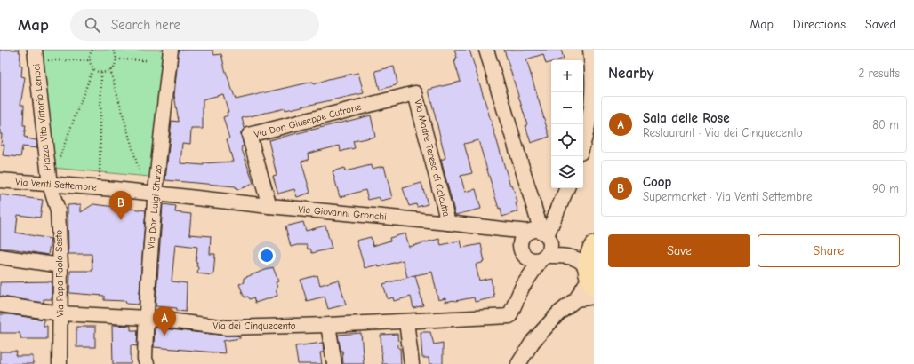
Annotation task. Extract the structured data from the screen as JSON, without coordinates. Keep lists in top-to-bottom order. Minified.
{"streets":{"street":["Piazza Vito Vittorio Lenoci","Via Don Giuseppe Cutrone","Via Madre Teresa di Calcutta","Via Venti Settembre","Via Don Luigi Sturzo","Via Giovanni Gronchi","Via Papa Paolo Sesto","Via dei Cinquecento"]},"crossings":[["Piazza Vito Vittorio Lenoci","Via Venti Settembre"],["Piazza Vito Vittorio Lenoci","Via Papa Paolo Sesto"],["Via Don Giuseppe Cutrone","Via Madre Teresa di Calcutta"],["Via Don Giuseppe Cutrone","Via Giovanni Gronchi"],["Via Madre Teresa di Calcutta","Via Giovanni Gronchi"],["Via Venti Settembre","Via Don Luigi Sturzo"],["Via Venti Settembre","Via Giovanni Gronchi"],["Via Venti Settembre","Via Papa Paolo Sesto"],["Via Don Luigi Sturzo","Via Giovanni Gronchi"],["Via Don Luigi Sturzo","Via dei Cinquecento"],["Via Papa Paolo Sesto","Via dei Cinquecento"]],"page":{"header":"Map","search":"Search here","nav":["Map","Directions","Saved"],"heading":["Nearby","2 results"],"map_buttons":["+","−"],"list":[{"mark":"A","name":"Sala delle Rose","note":"Restaurant · Via dei Cinquecento","value":"80 m"},{"mark":"B","name":"Coop","note":"Supermarket · Via Venti Settembre","value":"90 m"}],"pins":["B","A"],"buttons":["Save","Share"]}}
